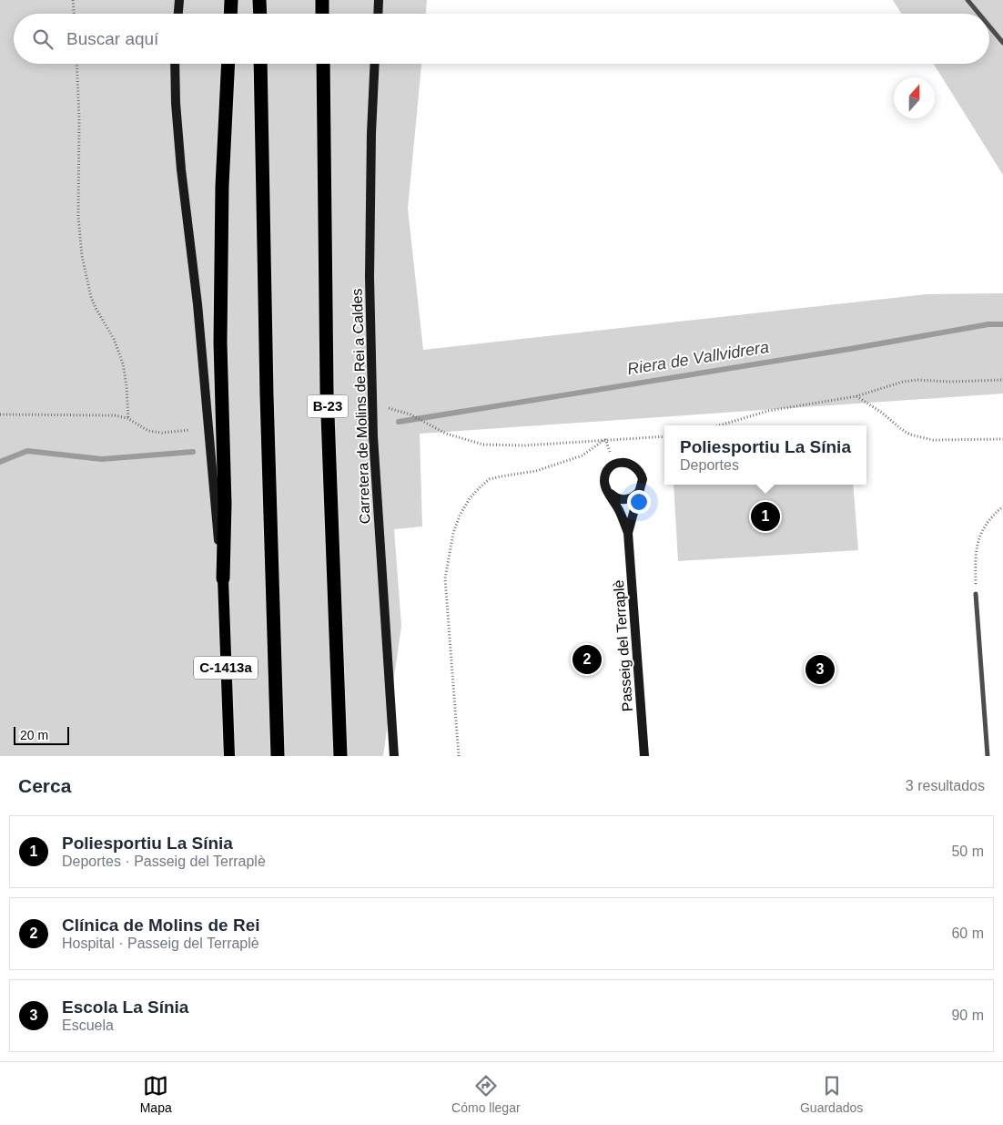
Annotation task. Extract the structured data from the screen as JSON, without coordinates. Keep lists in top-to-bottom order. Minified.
{"streets":{"highway":["B-23"],"main road":["Carretera de Molins de Rei a Caldes","Passeig del Terraplè","C-1413a"]},"water":["Riera de Vallvidrera"],"scale_bar":"20 m","north":"top","page":{"search":"Buscar aquí","popup":["Poliesportiu La Sínia","Deportes"],"pins":["1","2","3"],"scale":"20 m","heading":["Cerca","3 resultados"],"list":[{"mark":"1","name":"Poliesportiu La Sínia","note":"Deportes · Passeig del Terraplè","value":"50 m"},{"mark":"2","name":"Clínica de Molins de Rei","note":"Hospital · Passeig del Terraplè","value":"60 m"},{"mark":"3","name":"Escola La Sínia","note":"Escuela","value":"90 m"}],"nav":["Mapa","Cómo llegar","Guardados"]}}
